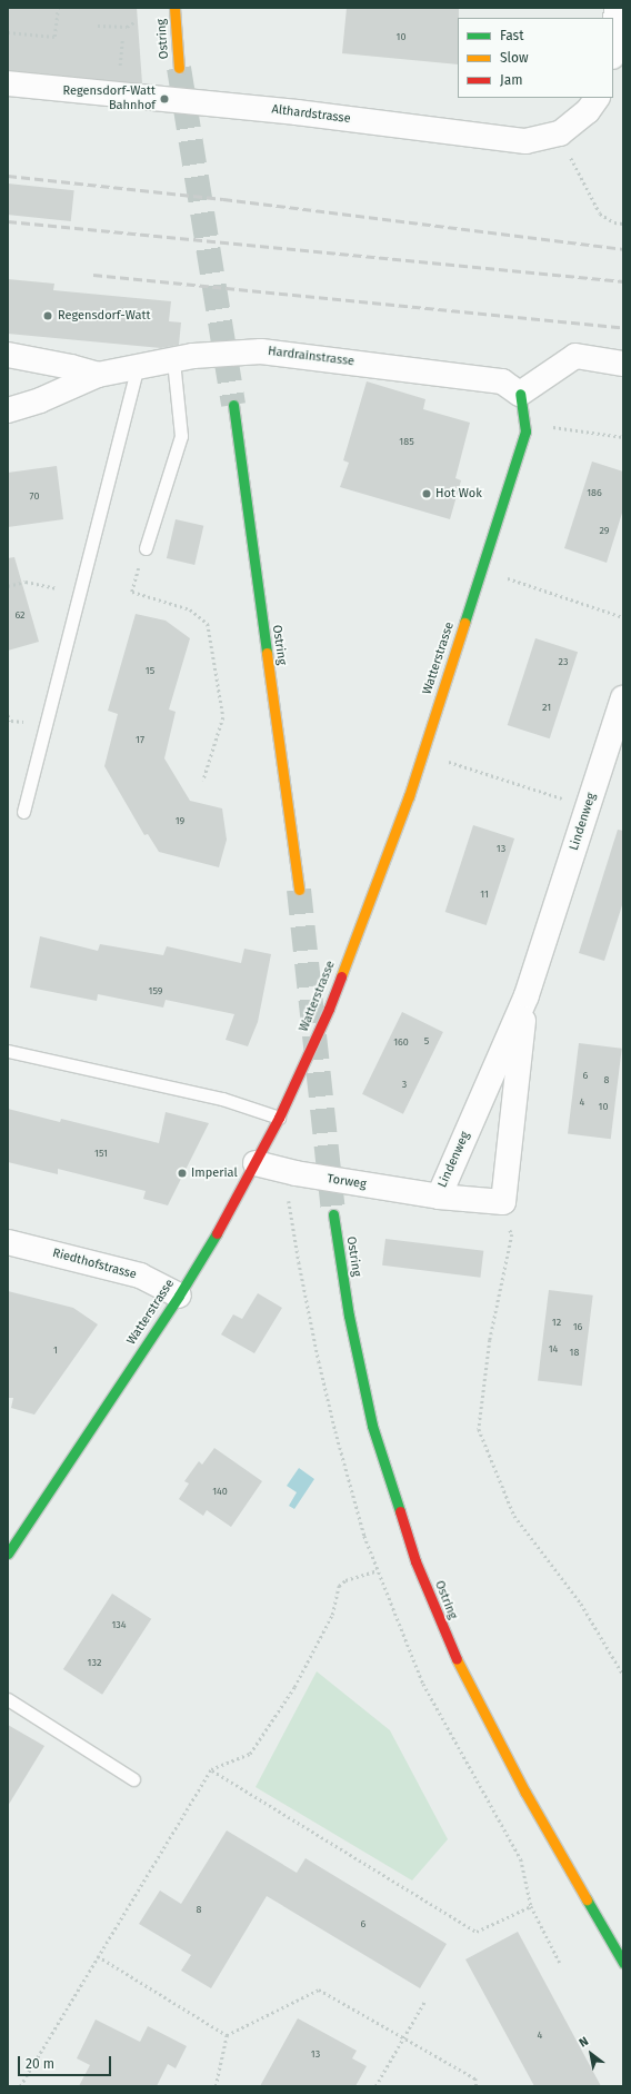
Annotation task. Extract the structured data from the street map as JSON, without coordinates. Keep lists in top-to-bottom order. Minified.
{"streets":{"main road":["Ostring","Watterstrasse"],"street":["Althardstrasse","Hardrainstrasse","Lindenweg","Torweg","Riedthofstrasse"]},"crossings":[["Hardrainstrasse","Watterstrasse"],["Watterstrasse","Torweg"],["Watterstrasse","Riedthofstrasse"],["Lindenweg","Torweg"]],"places":["Regensdorf-Watt Bahnhof","Regensdorf-Watt","Hot Wok","Imperial"],"house_numbers":["10","185","186","70","29","62","23","15","21","17","19","13","11","159","5","160","6","8","3","4","10","151","12","16","14","1","18","140","134","132","8","6","4","13"],"legend":["Fast","Slow","Jam"],"scale_bar":"20 m","north":"top left"}
